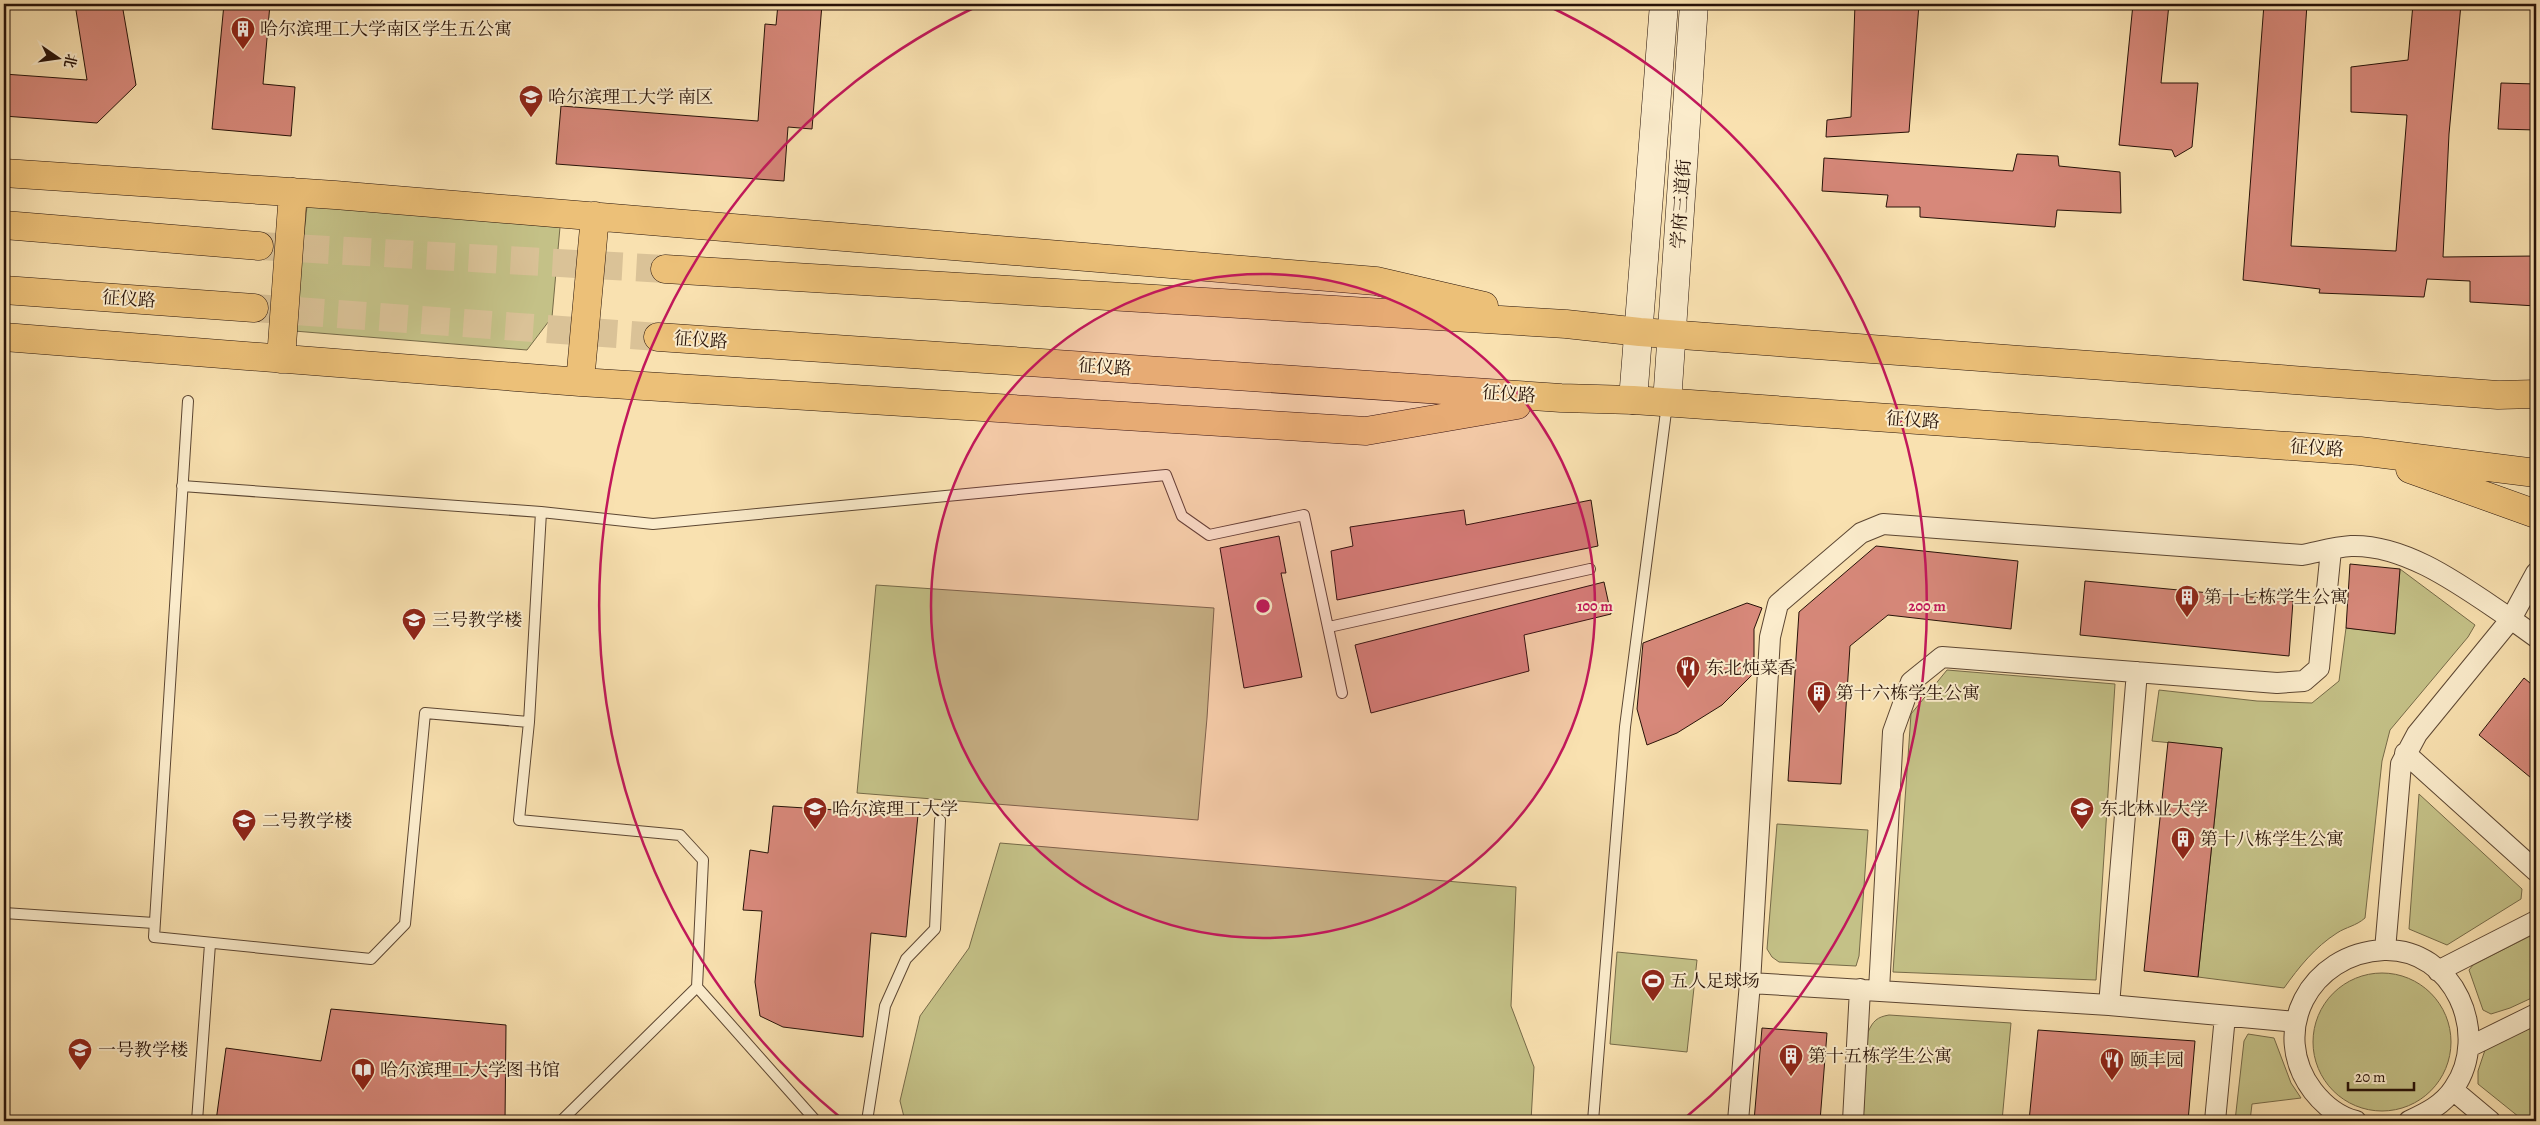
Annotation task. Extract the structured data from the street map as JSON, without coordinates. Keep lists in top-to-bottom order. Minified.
{"streets":{"main road":["学府三道街","征仪路"]},"crossings":[["学府三道街","征仪路"]],"places":{"building":["哈尔滨理工大学南区学生五公寓","第十七栋学生公寓","第十六栋学生公寓","第十八栋学生公寓","第十五栋学生公寓"],"school or university":["哈尔滨理工大学 南区","三号教学楼","哈尔滨理工大学","东北林业大学","二号教学楼","一号教学楼"],"restaurant":["东北炖菜香","颐丰园"],"sports":["五人足球场"],"library":["哈尔滨理工大学图书馆"]},"scale_bar":"20 m","north":"right","rings":["100 m","200 m"]}
